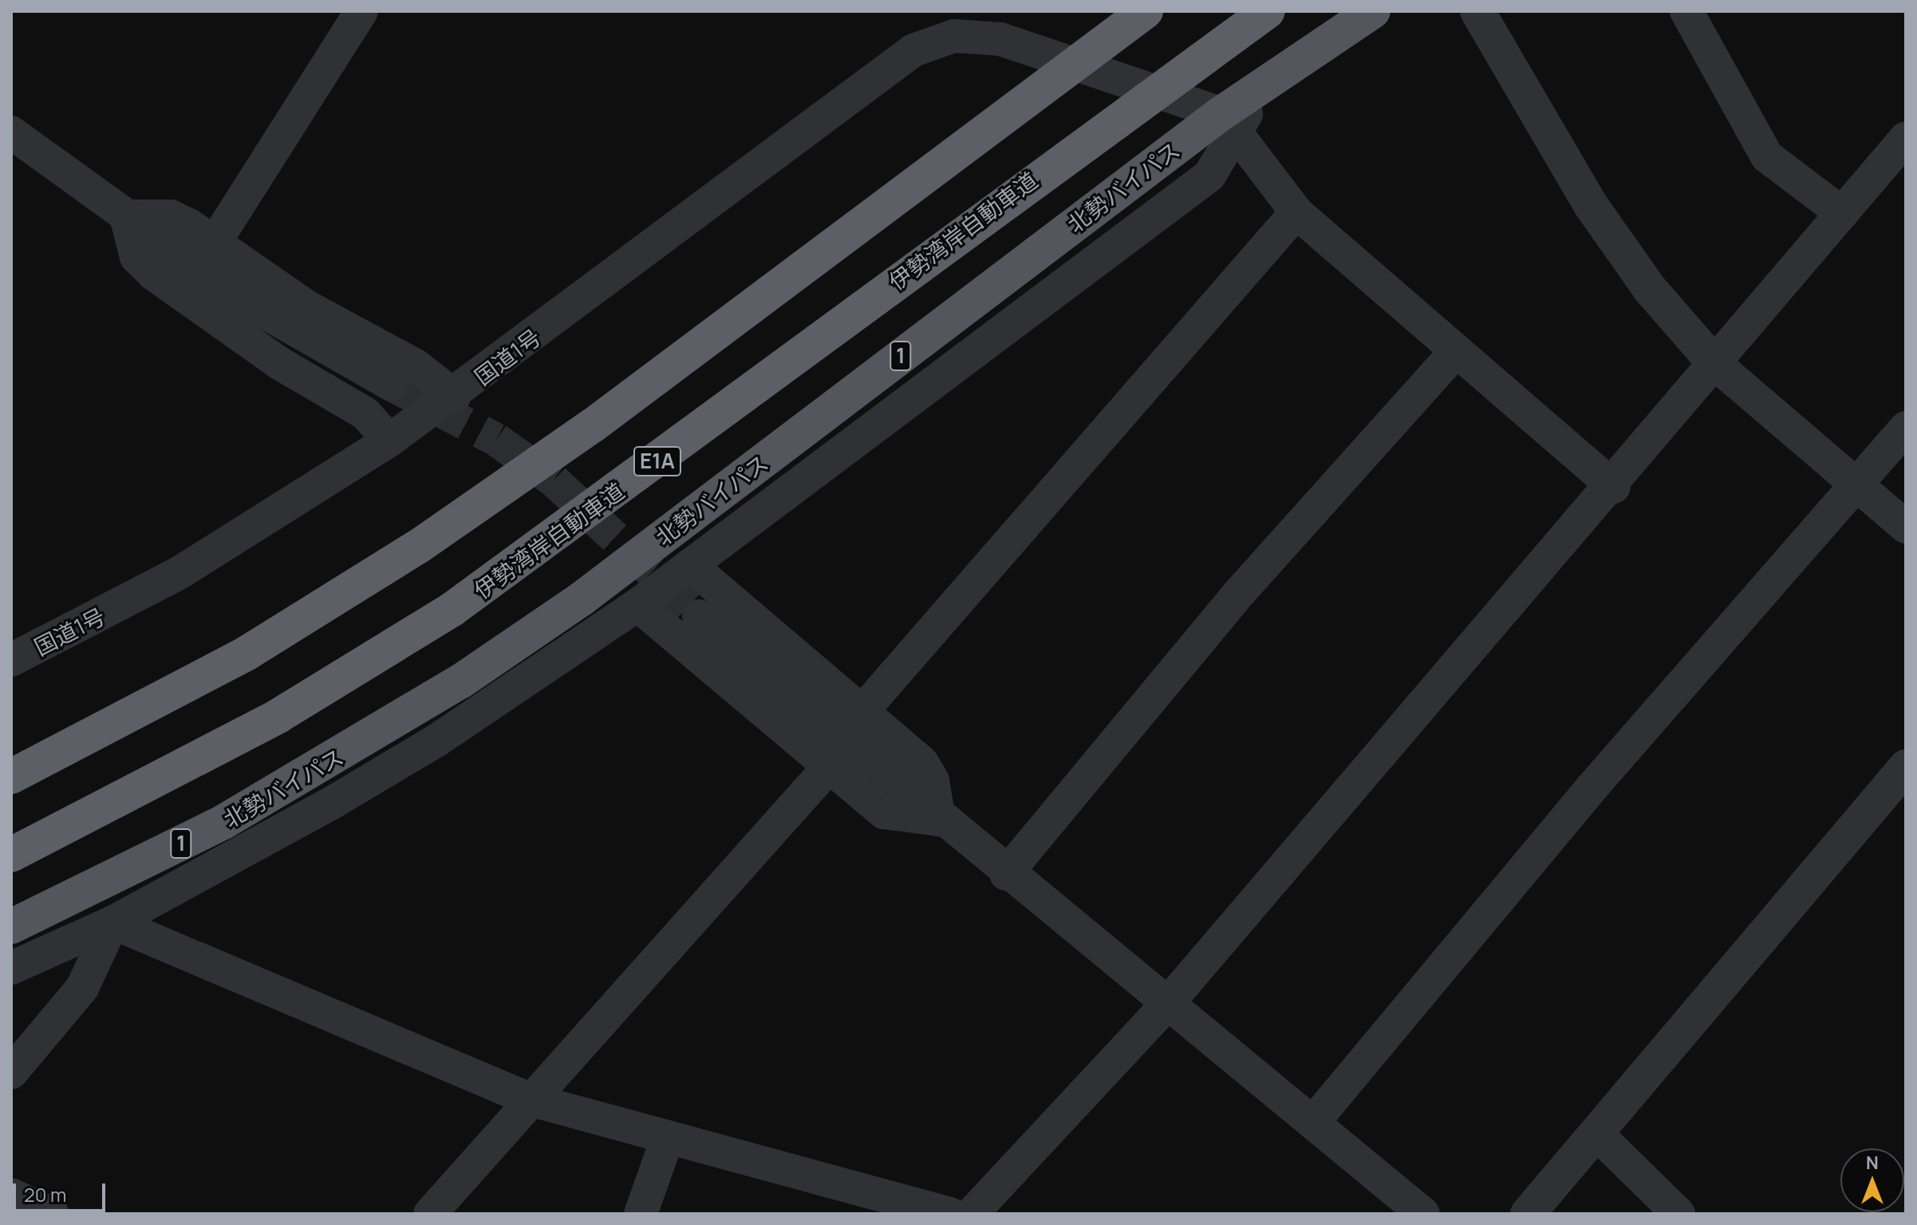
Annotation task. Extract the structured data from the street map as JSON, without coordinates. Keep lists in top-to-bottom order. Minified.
{"streets":{"highway":["北勢バイパス","伊勢湾岸自動車道","1","E1A"],"street":["国道1号"]},"scale_bar":"20 m","north":"top"}
